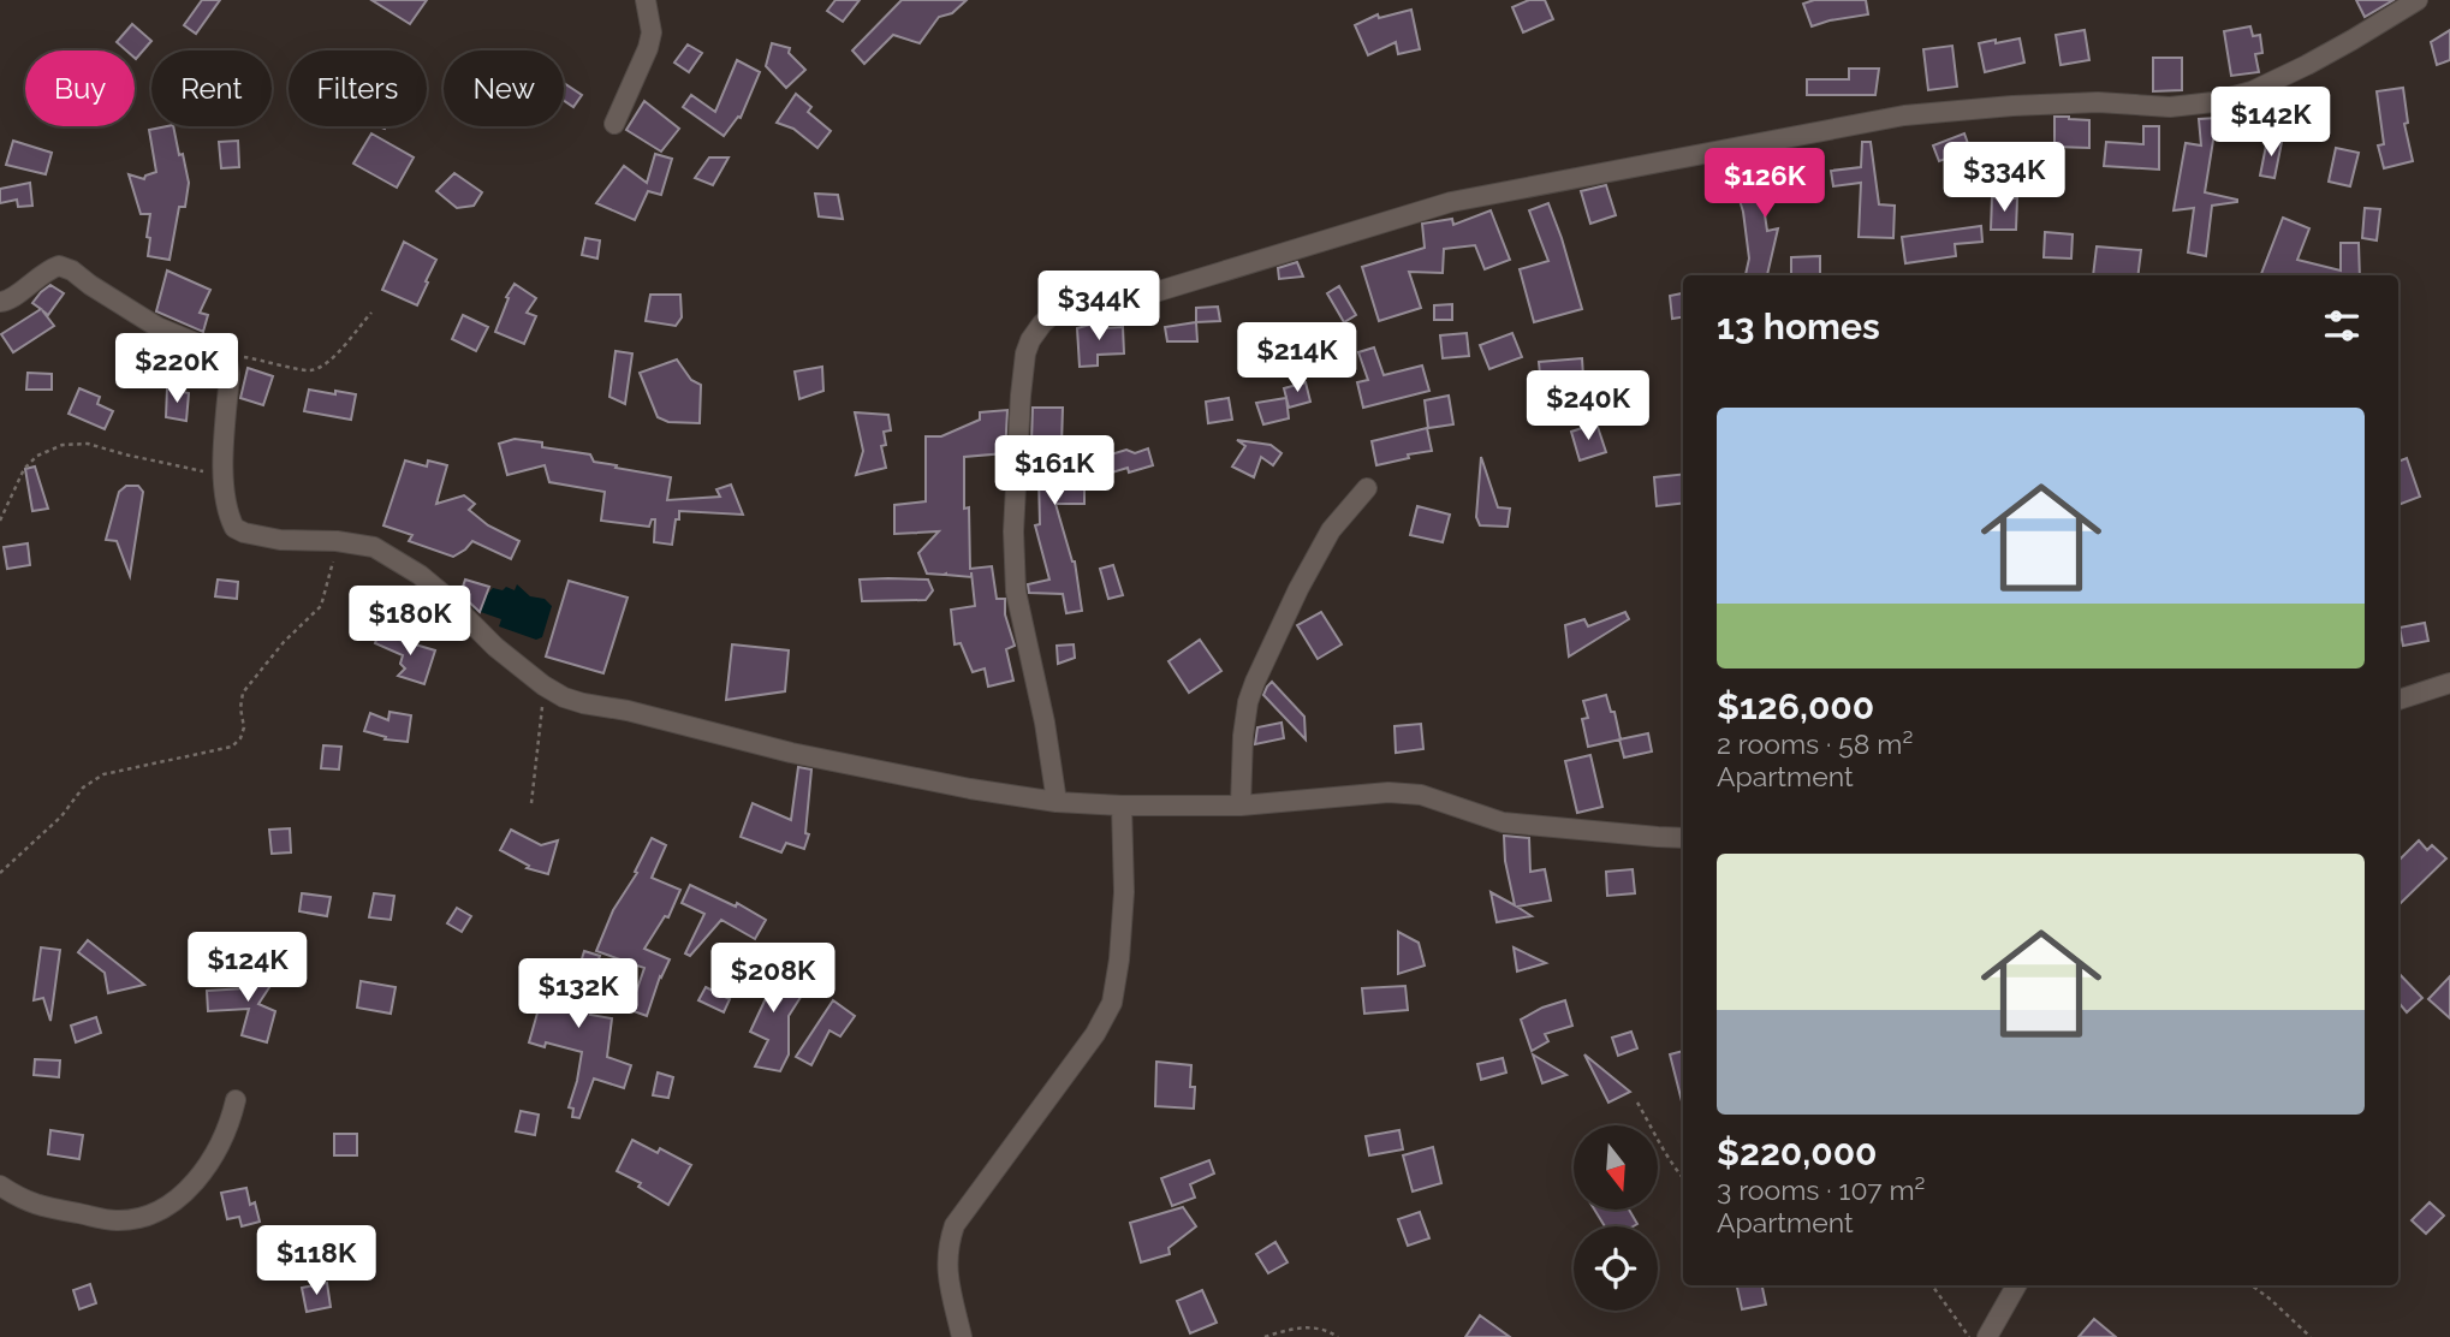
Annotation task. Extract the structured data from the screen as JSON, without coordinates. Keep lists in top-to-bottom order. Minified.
{"north":"bottom","page":{"chip":["Buy","Rent","Filters","New"],"price":["$142K","$334K","$126K","$344K","$214K","$220K","$240K","$161K","$180K","$124K","$208K","$132K","$118K"],"heading":"13 homes","list":[{"name":"$126,000","note":"2 rooms · 58 m² · Apartment"},{"name":"$220,000","note":"3 rooms · 107 m² · Apartment"}]}}
